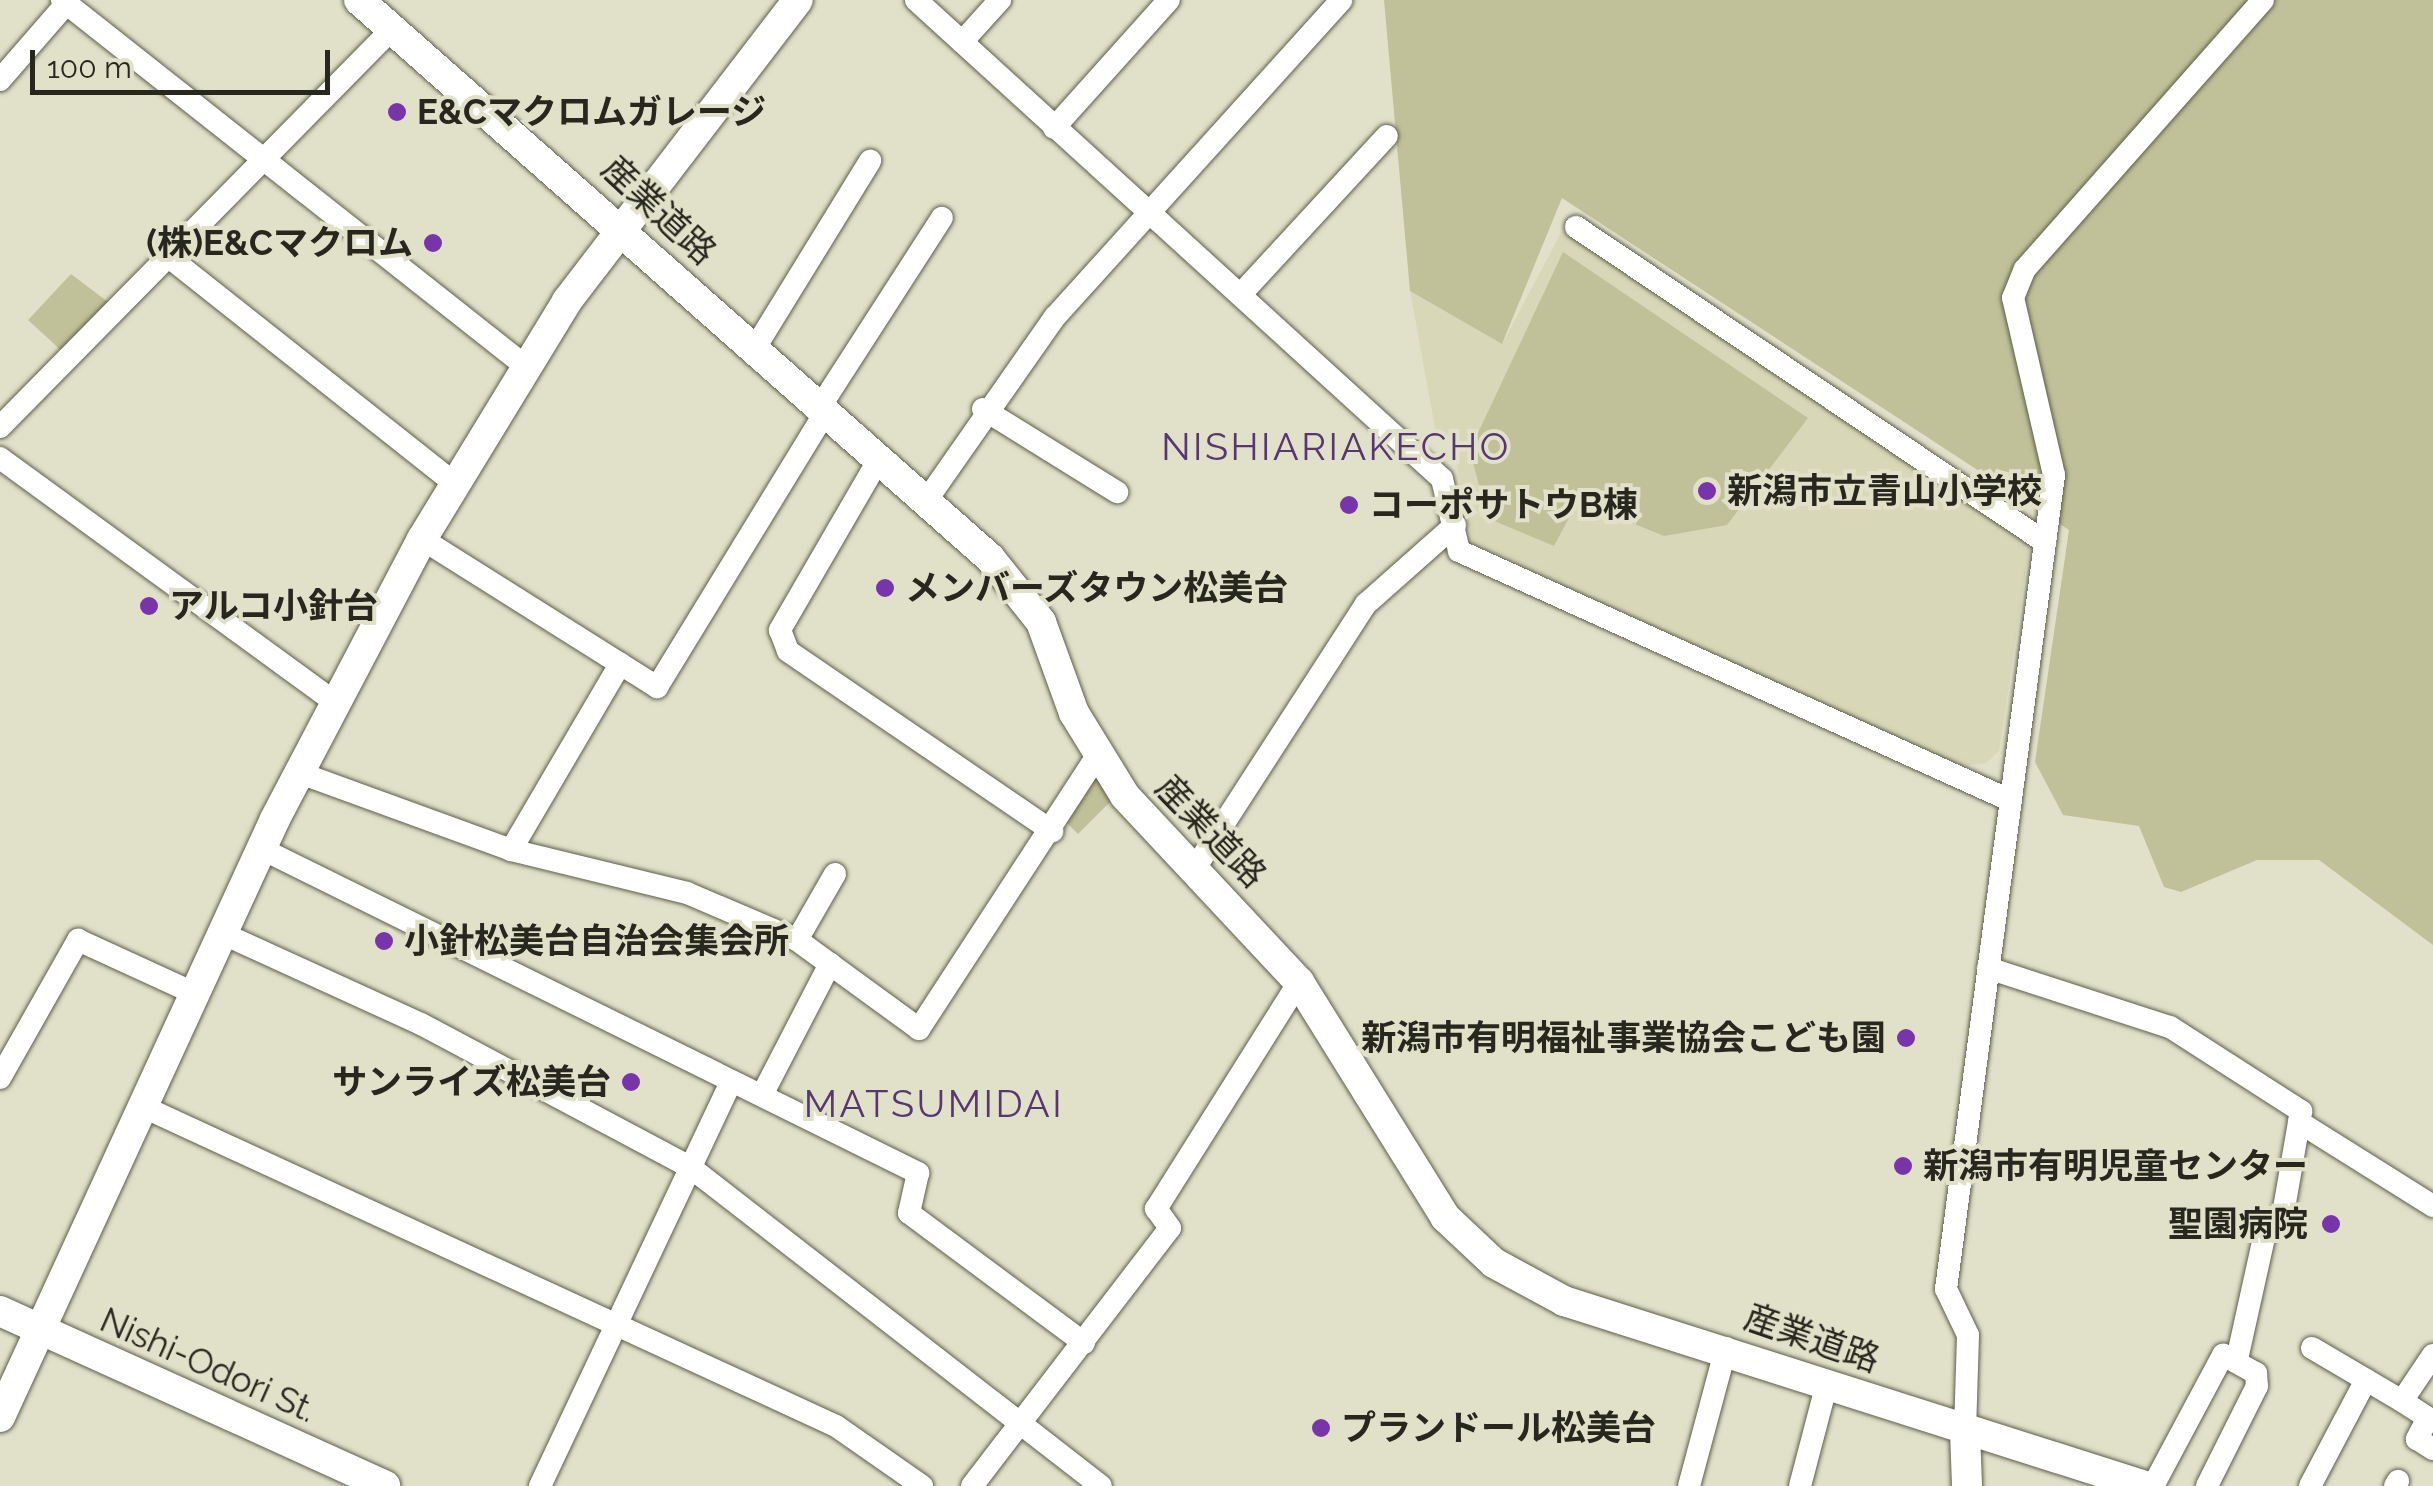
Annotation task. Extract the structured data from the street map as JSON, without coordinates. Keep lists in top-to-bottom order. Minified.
{"streets":{"street":["産業道路","Nishi-Odori St."]},"districts":["NISHIARIAKECHO","MATSUMIDAI"],"places":["E&Cマクロムガレージ","(株)E&Cマクロム","新潟市立青山小学校","コーポサトウB棟","メンバーズタウン松美台","アルコ小針台","小針松美台自治会集会所","新潟市有明福祉事業協会こども園","サンライズ松美台","新潟市有明児童センター","聖園病院","プランドール松美台"],"scale_bar":"100 m"}
